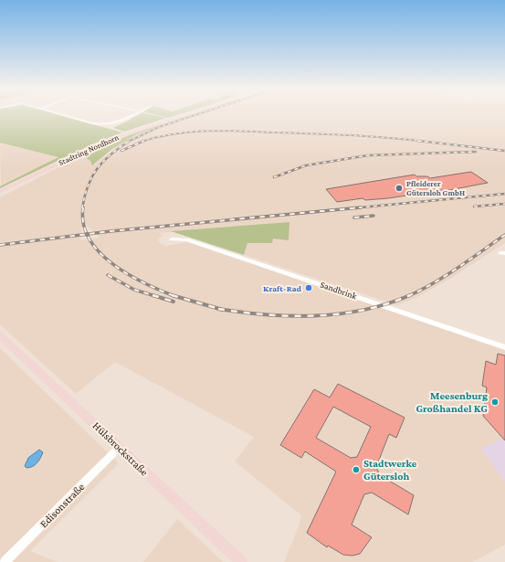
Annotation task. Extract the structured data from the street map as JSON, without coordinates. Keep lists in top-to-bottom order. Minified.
{"streets":{"main road":["Stadtring Nordhorn","Hülsbrockstraße"],"street":["Sandbrink","Edisonstraße"]},"crossings":[["Hülsbrockstraße","Edisonstraße"]],"places":["Pfleiderer Gütersloh GmbH","Kraft-Rad","Meesenburg Großhandel KG","Stadtwerke Gütersloh"]}
